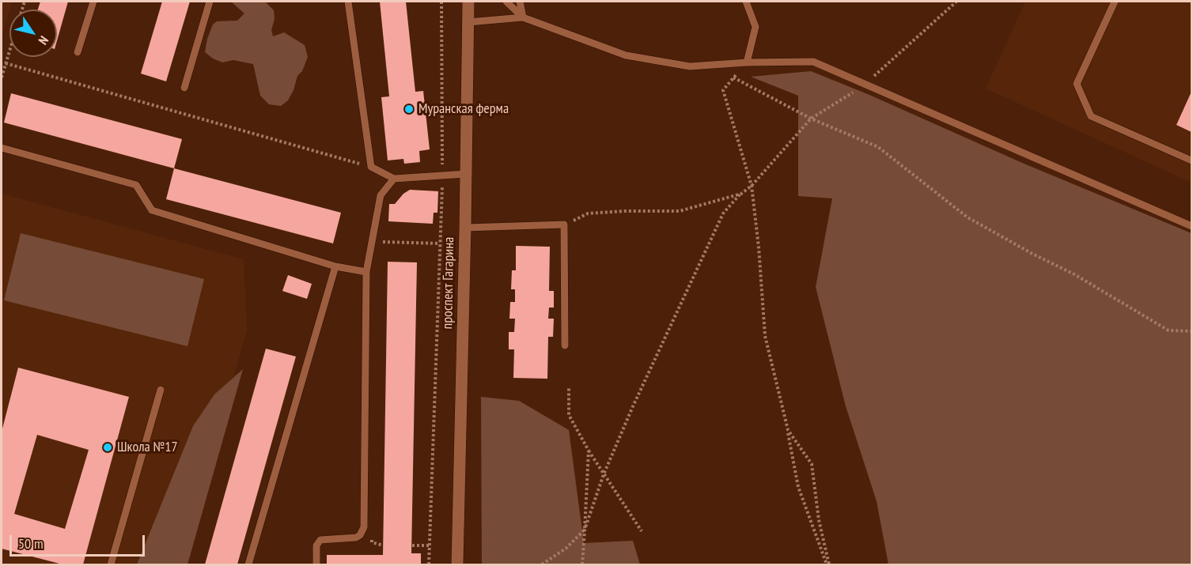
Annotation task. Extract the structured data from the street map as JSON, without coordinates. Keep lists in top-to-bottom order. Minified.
{"streets":{"street":["проспект Гагарина"]},"places":["Муранская ферма","Школа №17"],"scale_bar":"50 m","north":"bottom right"}
